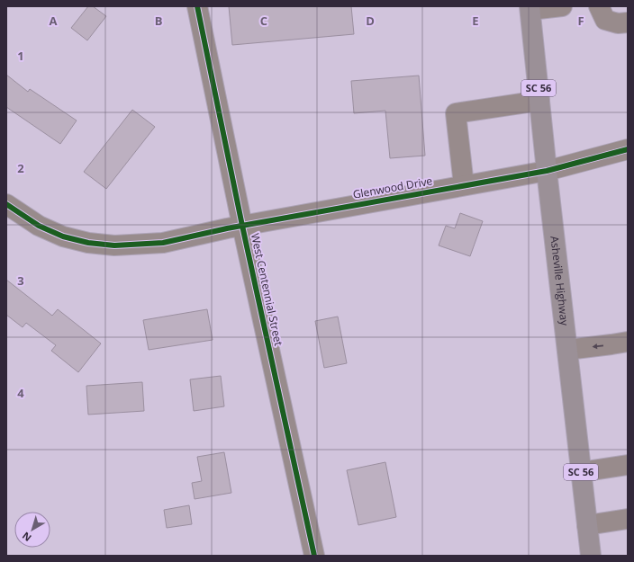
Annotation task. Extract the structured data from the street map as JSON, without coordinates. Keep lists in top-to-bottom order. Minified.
{"streets":{"main road":["SC 56","Asheville Highway"],"street":["Glenwood Drive","West Centennial Street"]},"crossings":[["Glenwood Drive","Asheville Highway"],["Glenwood Drive","West Centennial Street"]],"north":"bottom left","grid":{"columns":["A","B","C","D","E","F"],"rows":["1","2","3","4"]}}
